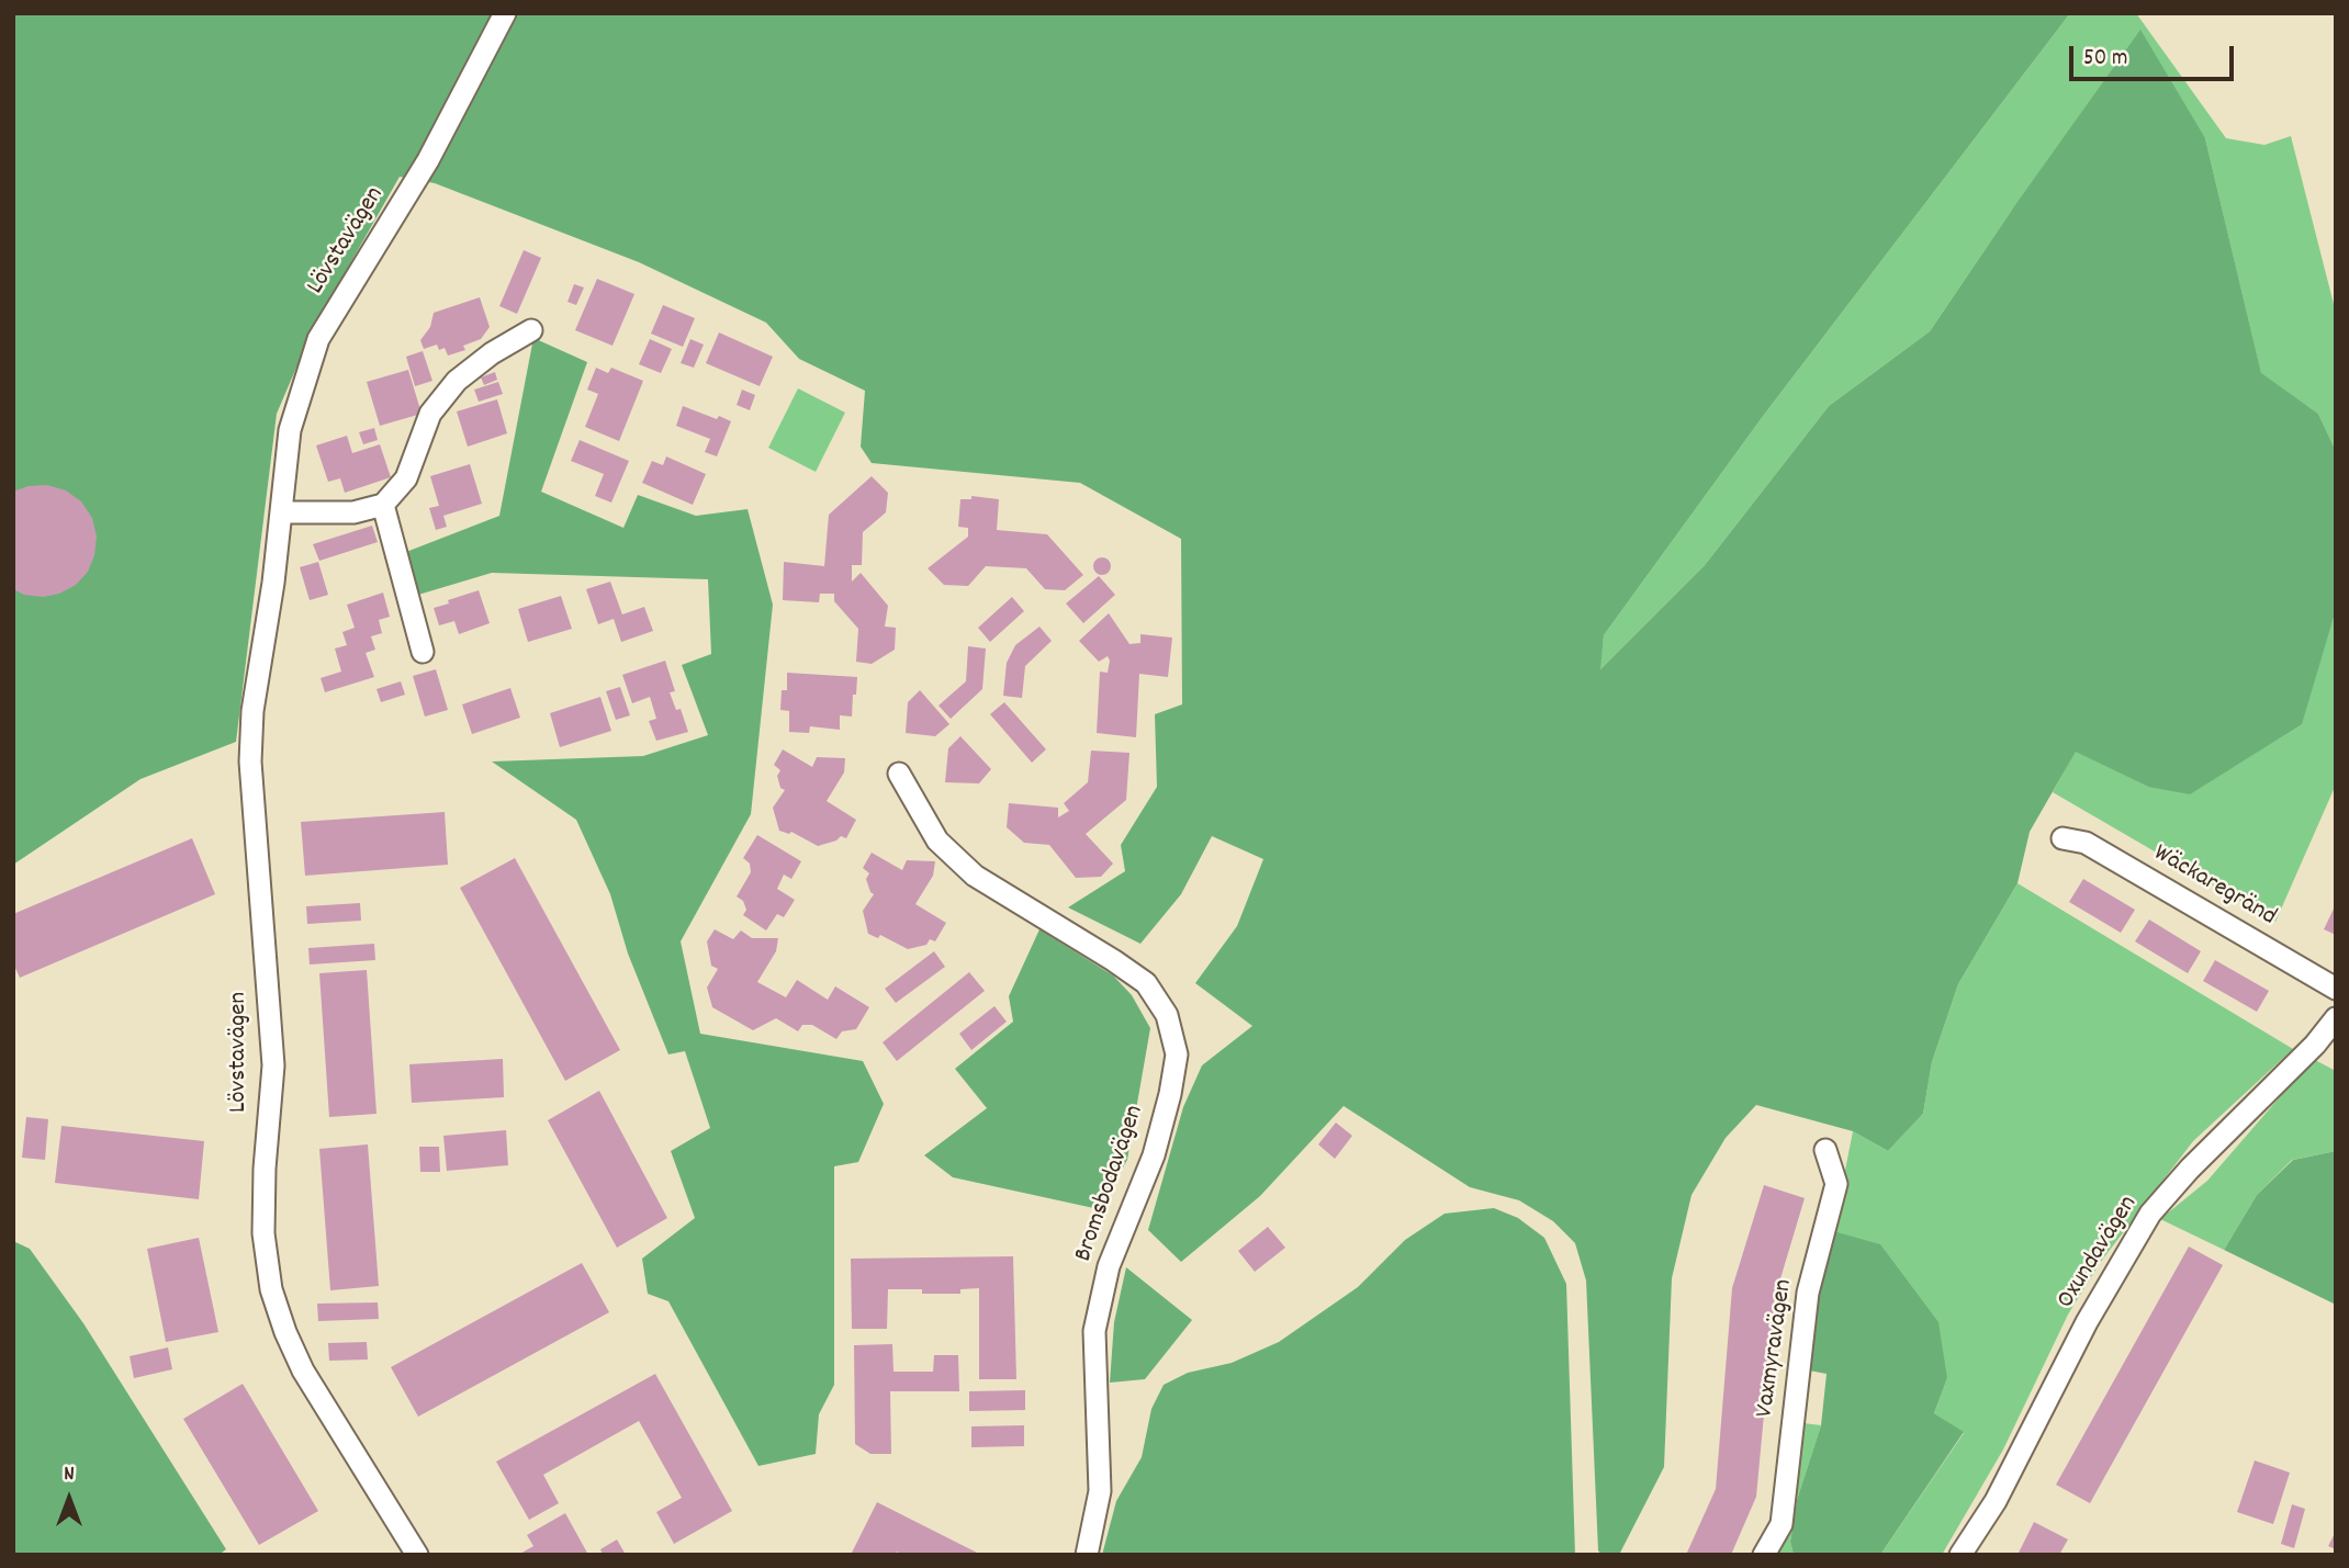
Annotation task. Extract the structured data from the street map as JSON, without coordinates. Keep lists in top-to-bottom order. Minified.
{"streets":{"street":["Lövstavägen","Wäckaregränd","Bromsbodavägen","Oxundavägen","Vaxmyravägen"]},"scale_bar":"50 m","north":"top"}
